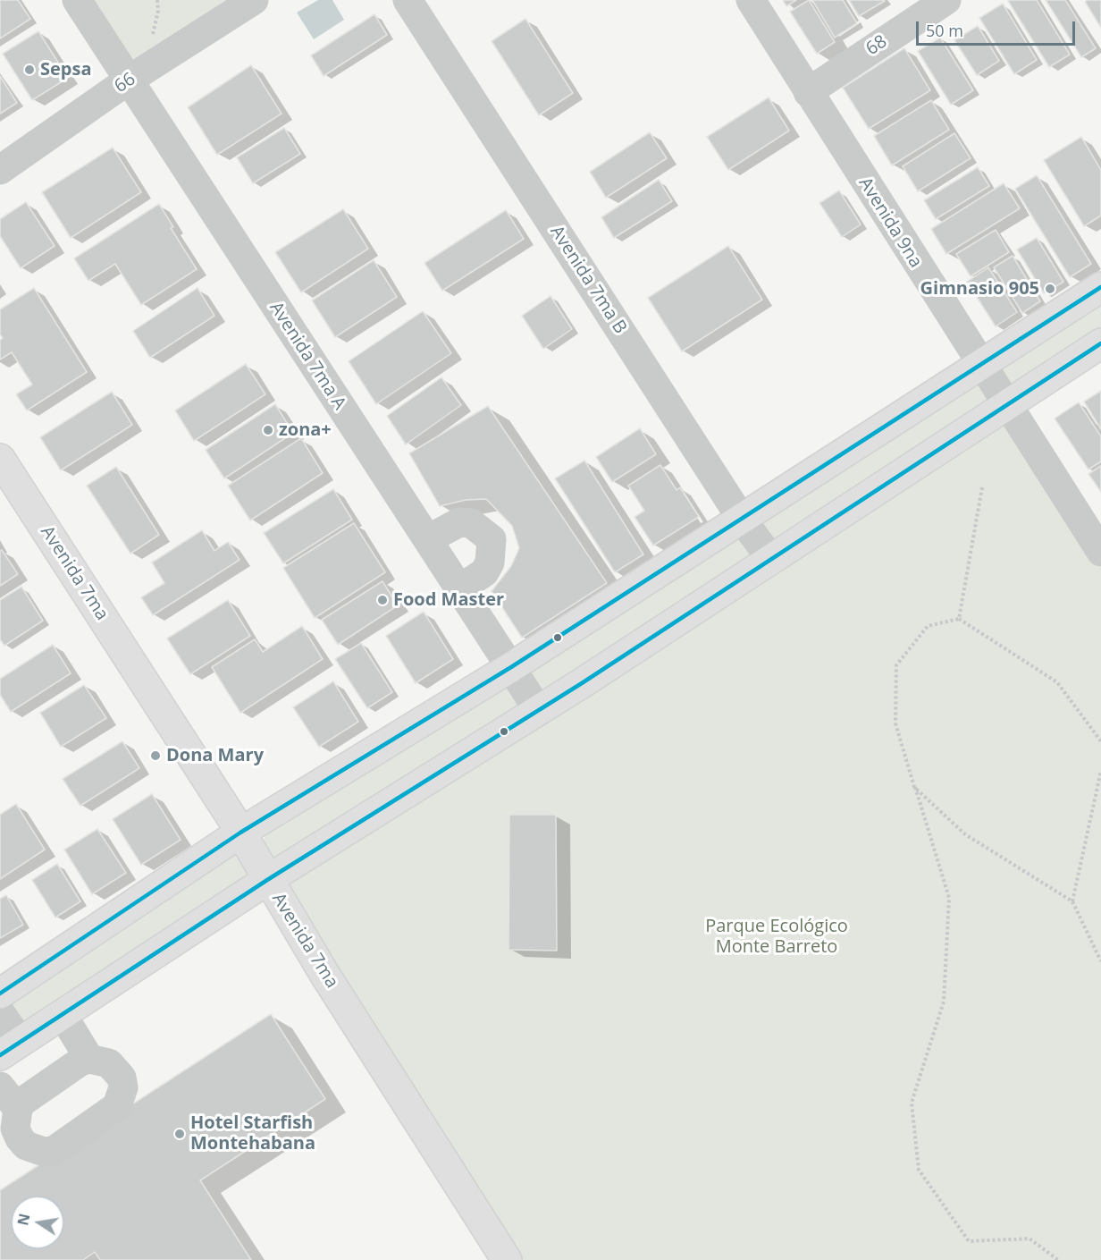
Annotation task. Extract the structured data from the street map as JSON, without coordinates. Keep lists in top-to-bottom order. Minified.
{"streets":{"main road":["Avenida 7ma"],"street":["68","66","Avenida 9na","Avenida 7ma B","Avenida 7ma A"]},"crossings":[["68","Avenida 9na"],["66","Avenida 7ma A"]],"parks":["Parque Ecológico Monte Barreto"],"places":["Sepsa","Gimnasio 905","zona+","Food Master","Dona Mary","Hotel Starfish Montehabana"],"scale_bar":"50 m","north":"left"}
